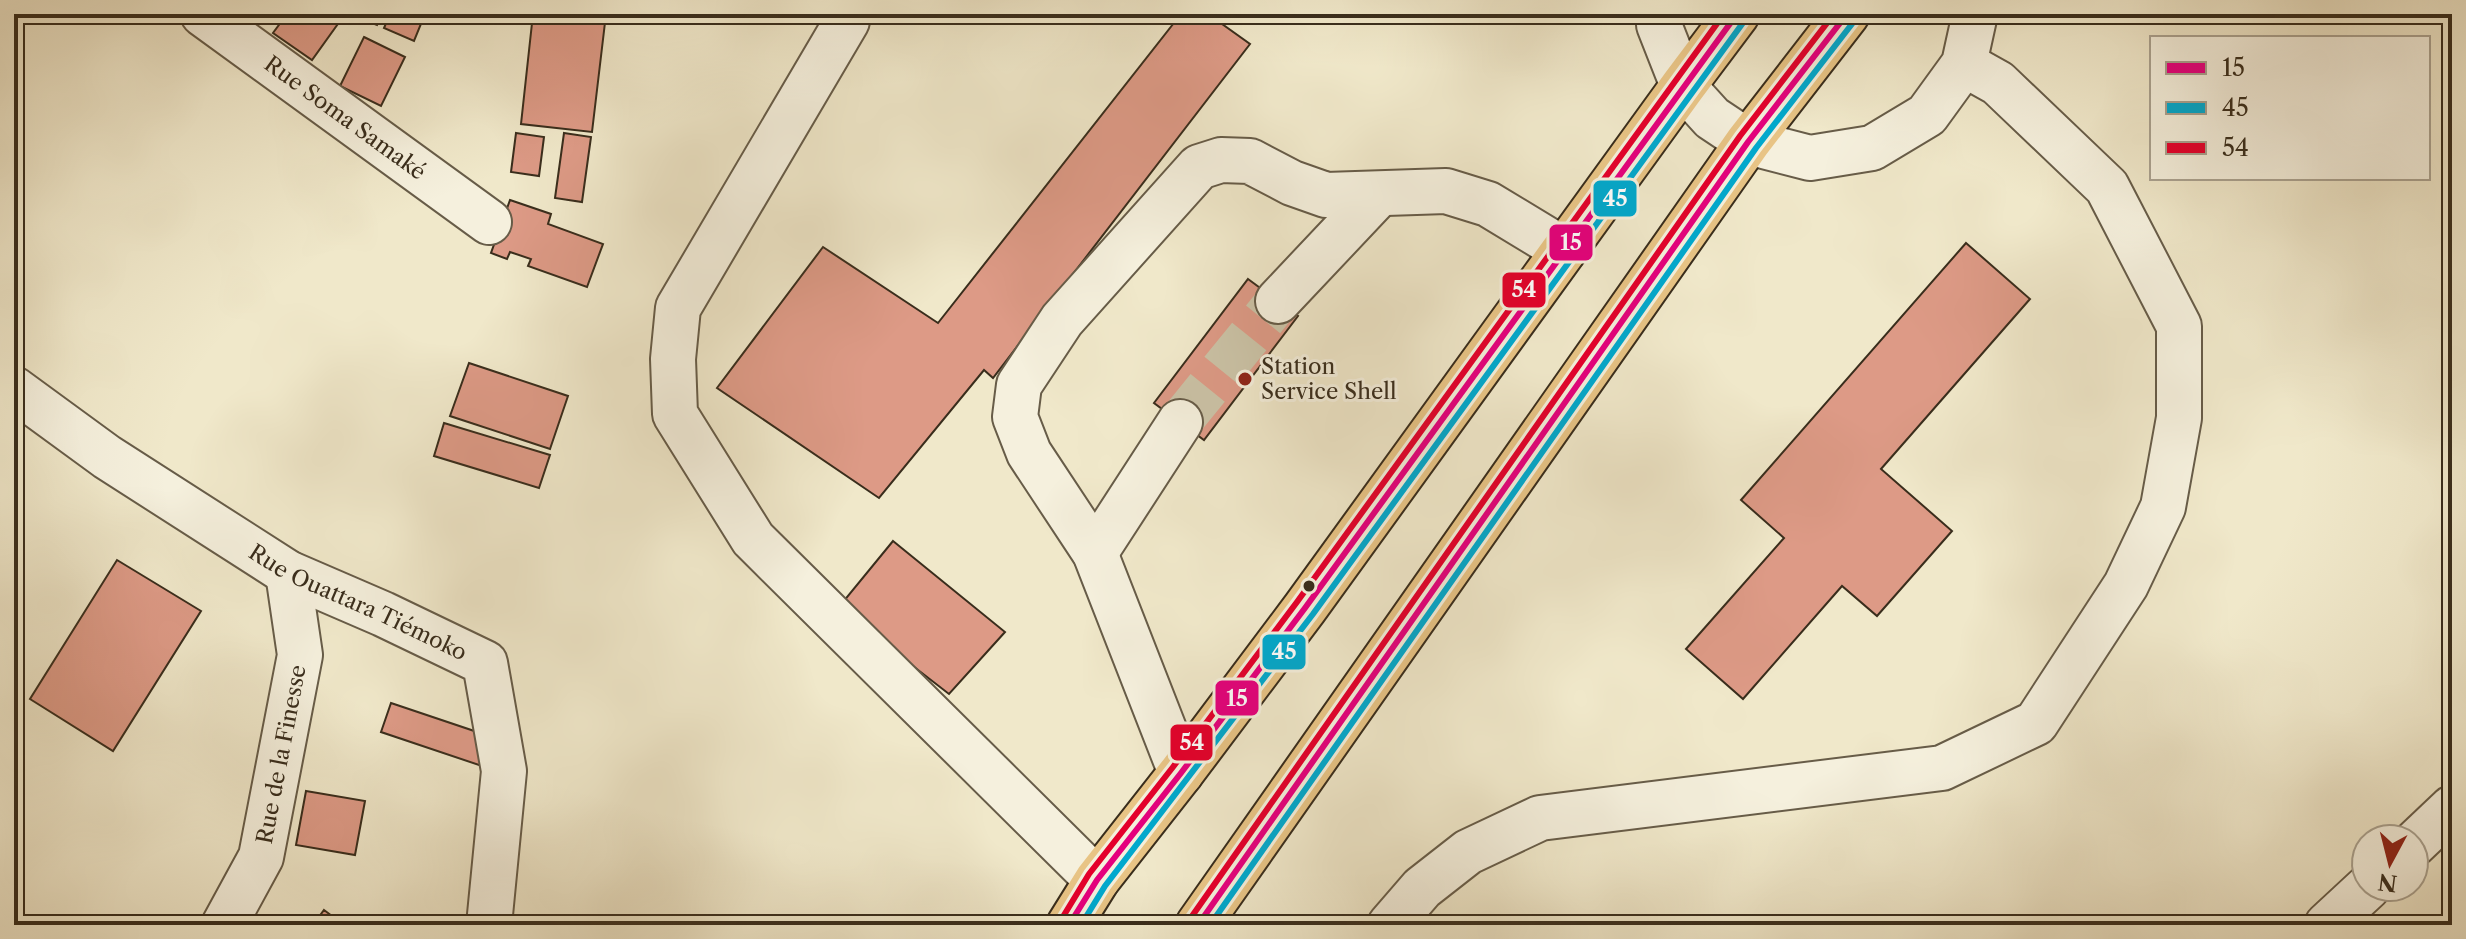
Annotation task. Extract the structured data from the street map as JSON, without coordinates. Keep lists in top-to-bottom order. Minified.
{"streets":{"street":["Rue Soma Samaké","Rue Ouattara Tiémoko","Rue de la Finesse"]},"crossings":[["Rue Ouattara Tiémoko","Rue de la Finesse"]],"places":["Station Service Shell"],"lines":["transit line 15","transit line 54","transit line 45"],"legend":["15","45","54"],"north":"bottom"}
